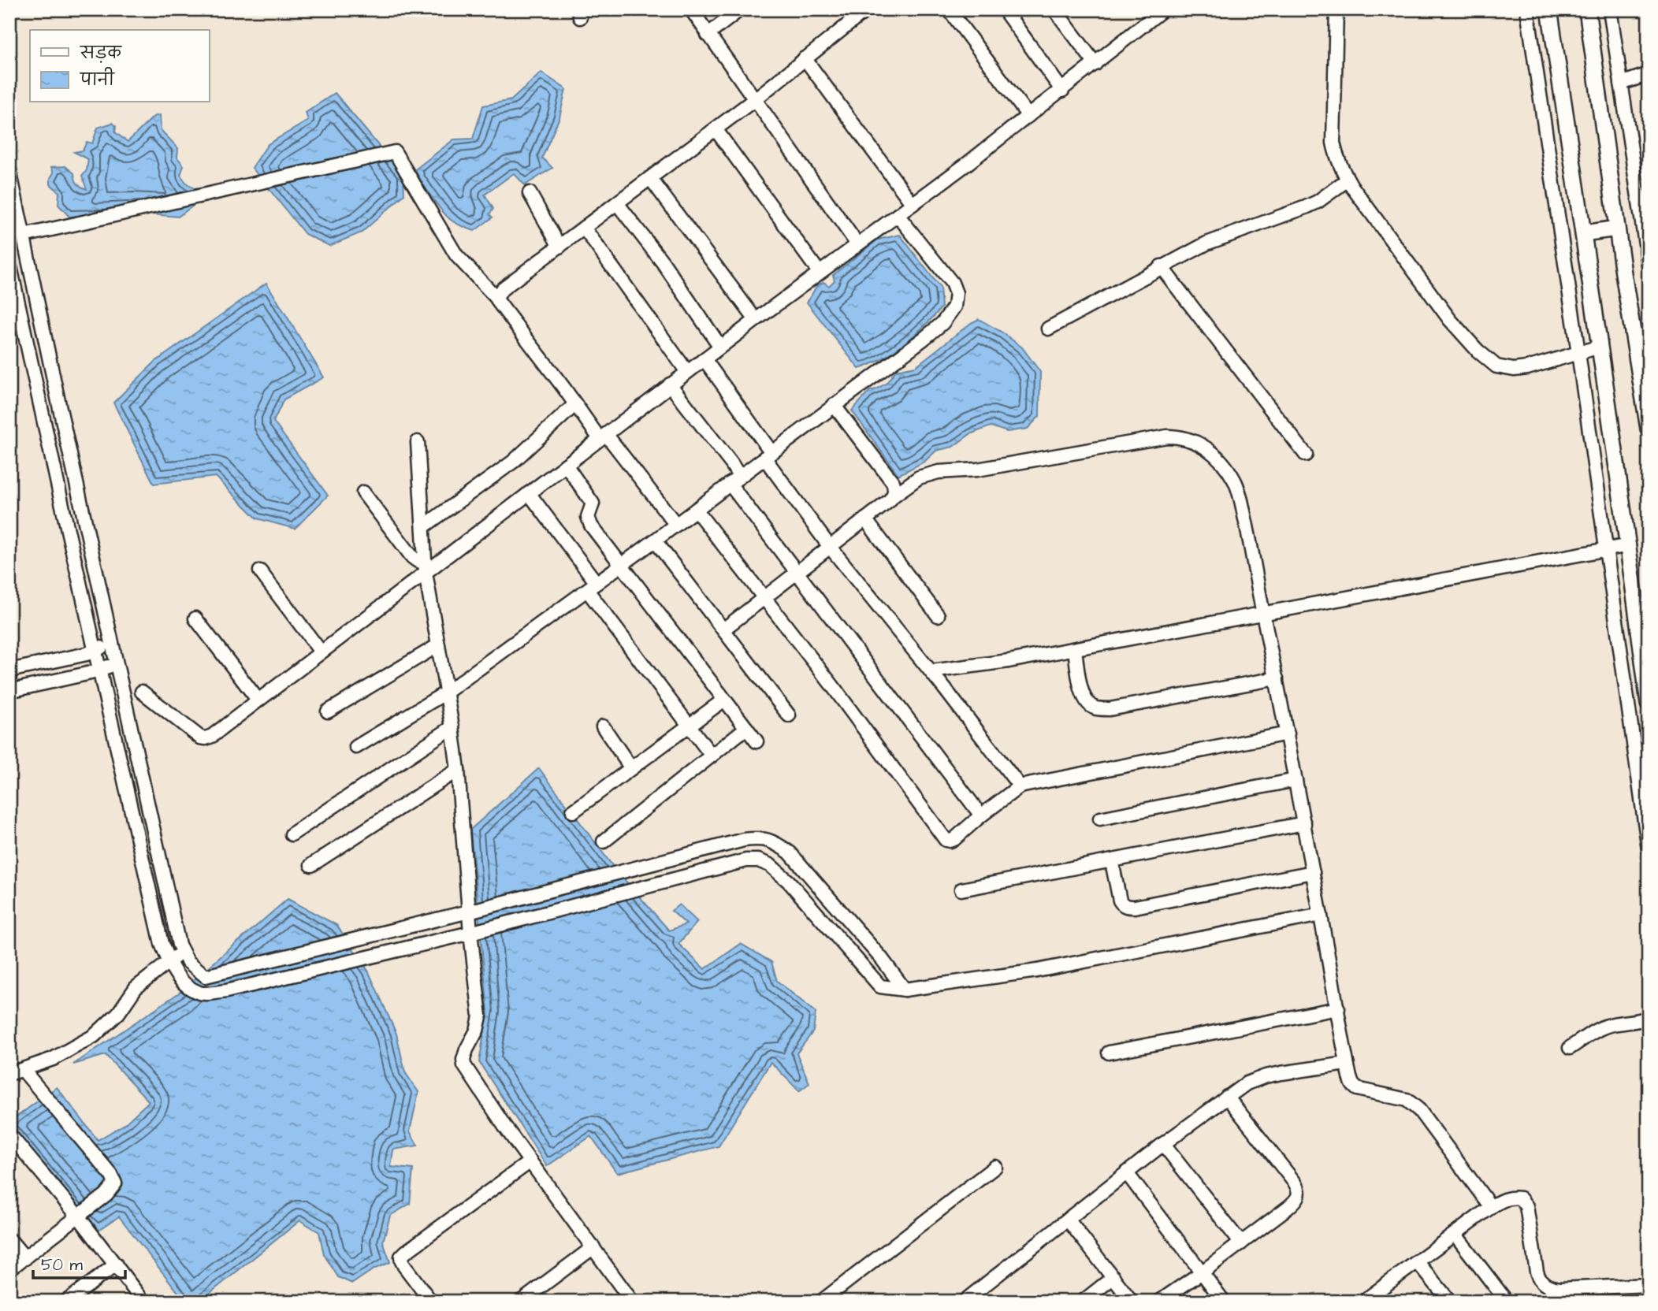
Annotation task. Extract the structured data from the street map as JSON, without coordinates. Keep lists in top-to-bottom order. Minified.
{"legend":["सड़क","पानी"],"scale_bar":"50 m"}
